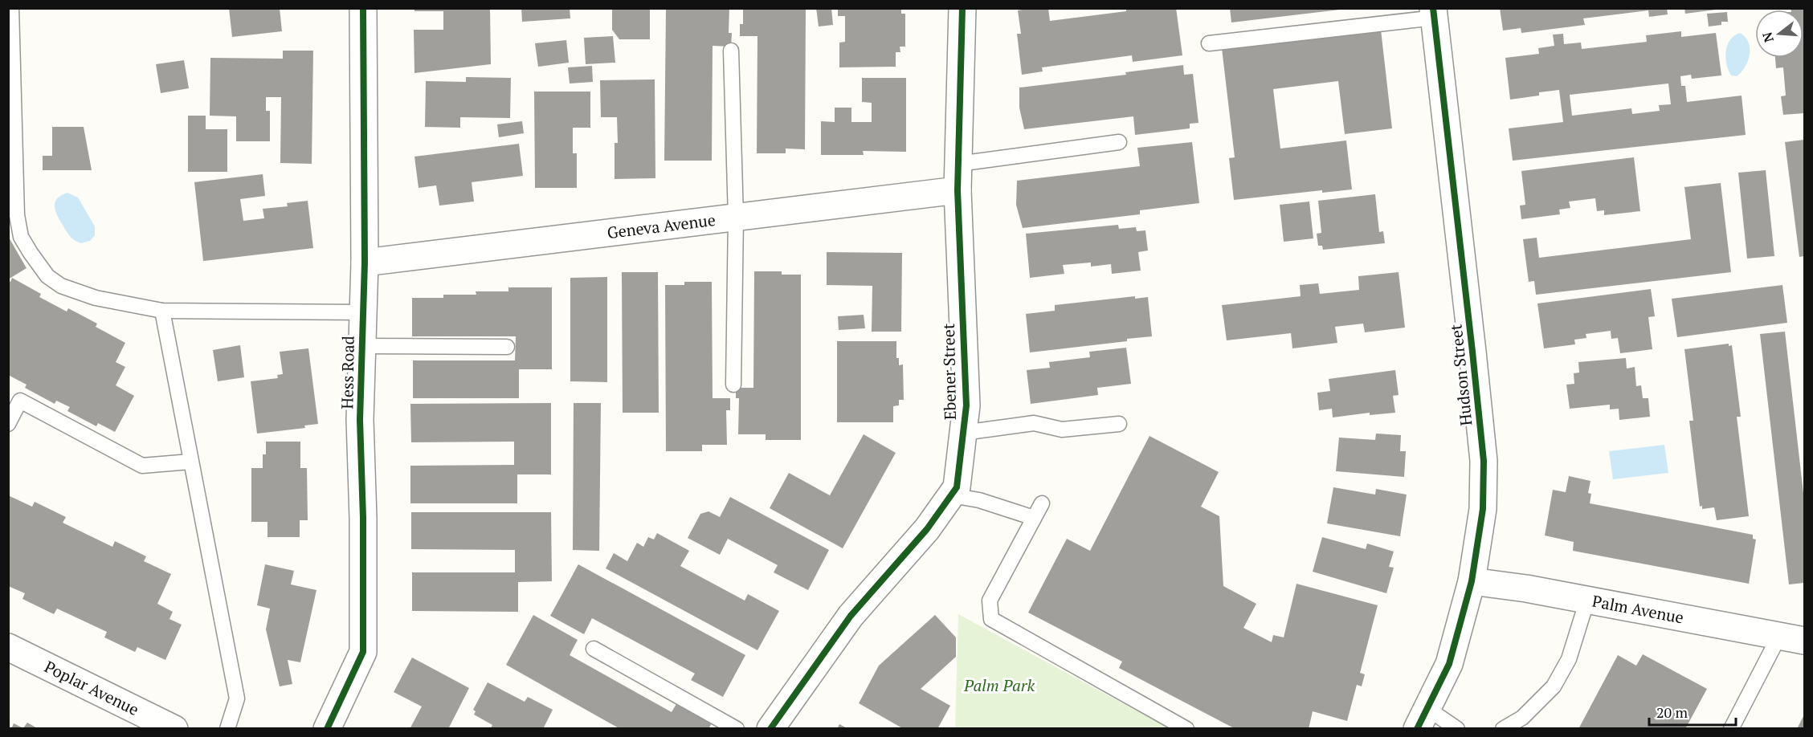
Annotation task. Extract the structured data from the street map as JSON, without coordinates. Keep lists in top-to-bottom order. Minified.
{"streets":{"street":["Geneva Avenue","Ebener Street","Hess Road","Hudson Street","Palm Avenue","Poplar Avenue"]},"crossings":[["Geneva Avenue","Ebener Street"],["Geneva Avenue","Hess Road"],["Hudson Street","Palm Avenue"]],"parks":["Palm Park"],"scale_bar":"20 m","north":"left"}
